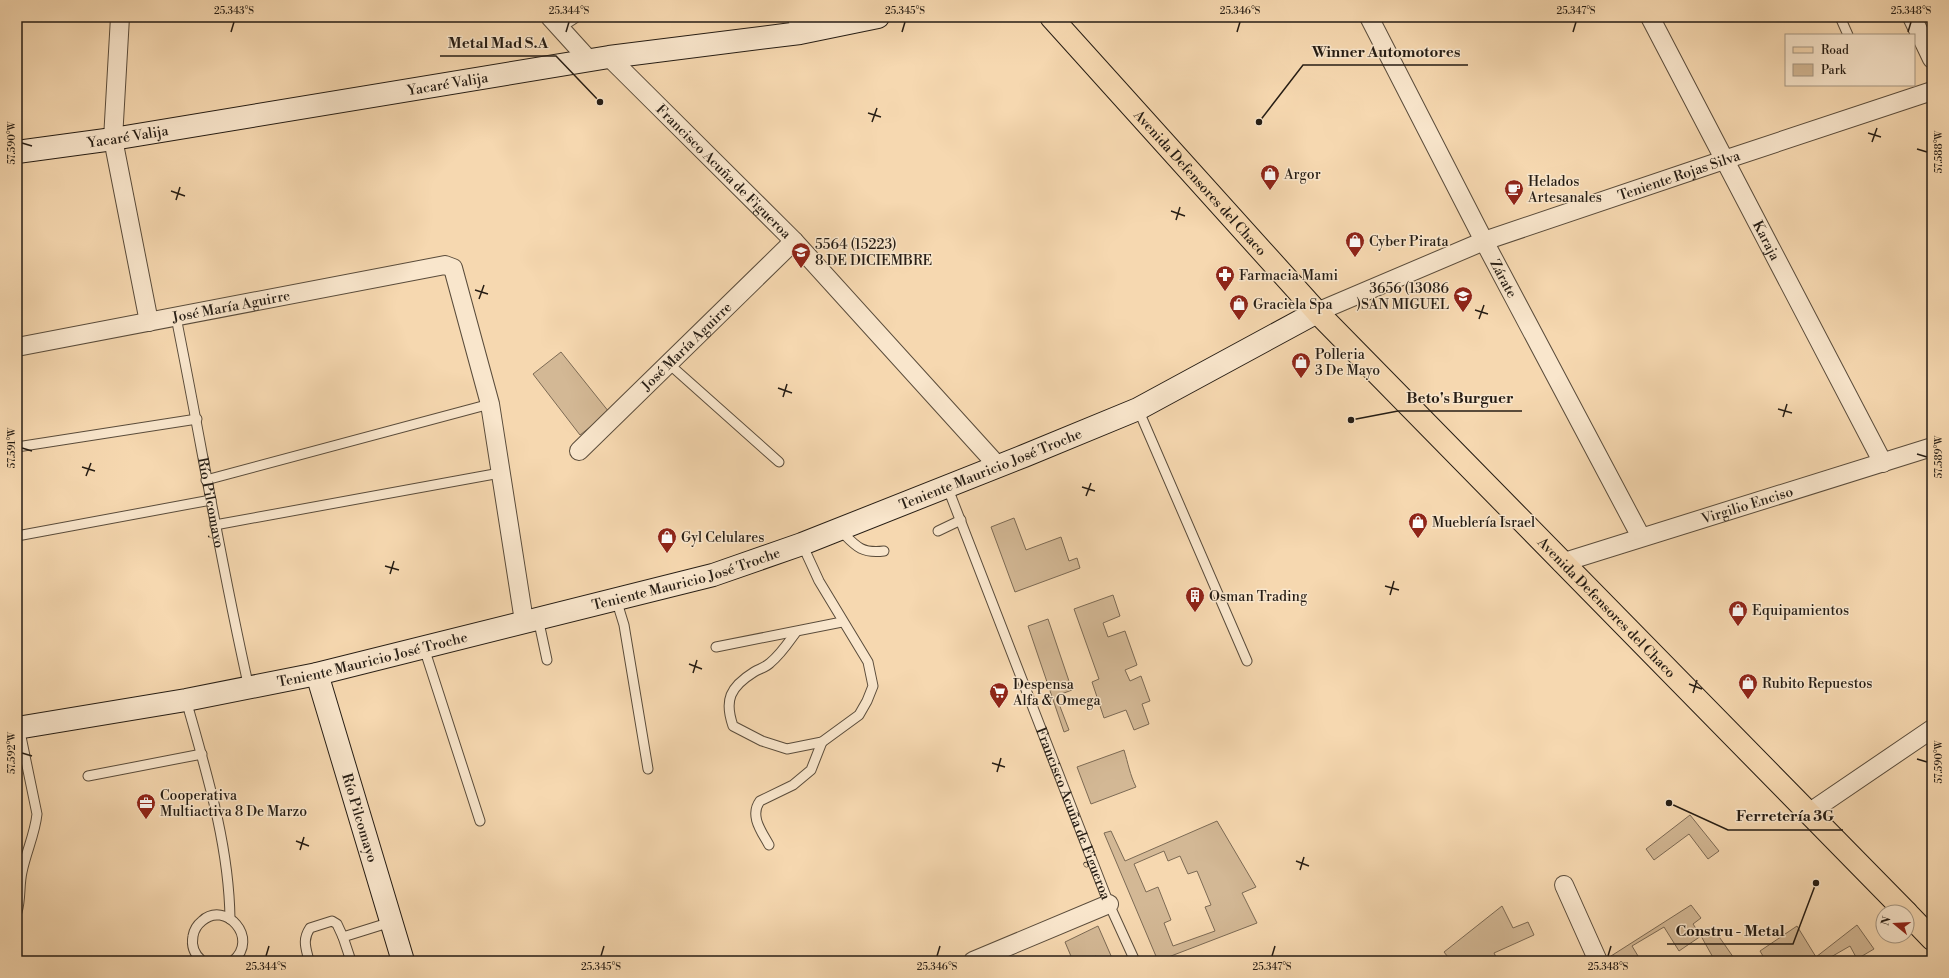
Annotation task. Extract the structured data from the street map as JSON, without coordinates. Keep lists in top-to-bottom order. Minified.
{"streets":{"main road":["Avenida Defensores del Chaco"],"street":["Yacaré Valija","Francisco Acuña de Figueroa","Teniente Rojas Silva","Karaja","Zárate","José María Aguirre","Teniente Mauricio José Troche","Río Pilcomayo","Virgilio Enciso"]},"crossings":[["Yacaré Valija","Francisco Acuña de Figueroa"],["Francisco Acuña de Figueroa","José María Aguirre"],["Francisco Acuña de Figueroa","Teniente Mauricio José Troche"],["Teniente Rojas Silva","Avenida Defensores del Chaco"],["Teniente Rojas Silva","Karaja"],["Teniente Rojas Silva","Zárate"],["Teniente Rojas Silva","Teniente Mauricio José Troche"],["Avenida Defensores del Chaco","Teniente Mauricio José Troche"],["Avenida Defensores del Chaco","Virgilio Enciso"],["Karaja","Virgilio Enciso"],["Zárate","Virgilio Enciso"],["José María Aguirre","Río Pilcomayo"],["Teniente Mauricio José Troche","Río Pilcomayo"]],"places":{"other":["Metal Mad S.A","Winner Automotores","Beto's Burguer","Ferretería 3G","Constru - Metal"],"shop":["Argor","Cyber Pirata","Graciela Spa","Polleria 3 De Mayo","Mueblería Israel","Gyl Celulares","Equipamientos","Rubito Repuestos"],"cafe":["Helados Artesanales"],"school or university":["5564 (15223) 8 DE DICIEMBRE","3656 (13086 )SAN MIGUEL"],"pharmacy":["Farmacia Mami"],"building":["Osman Trading"],"supermarket":["Despensa Alfa & Omega"],"office":["Cooperativa Multiactiva 8 De Marzo"]},"legend":["Road","Park"],"north":"left","coordinates":["25.343°S","25.344°S","25.345°S","25.346°S","25.347°S","25.348°S","57.590°W","57.588°W","57.591°W","57.589°W","57.592°W"]}
